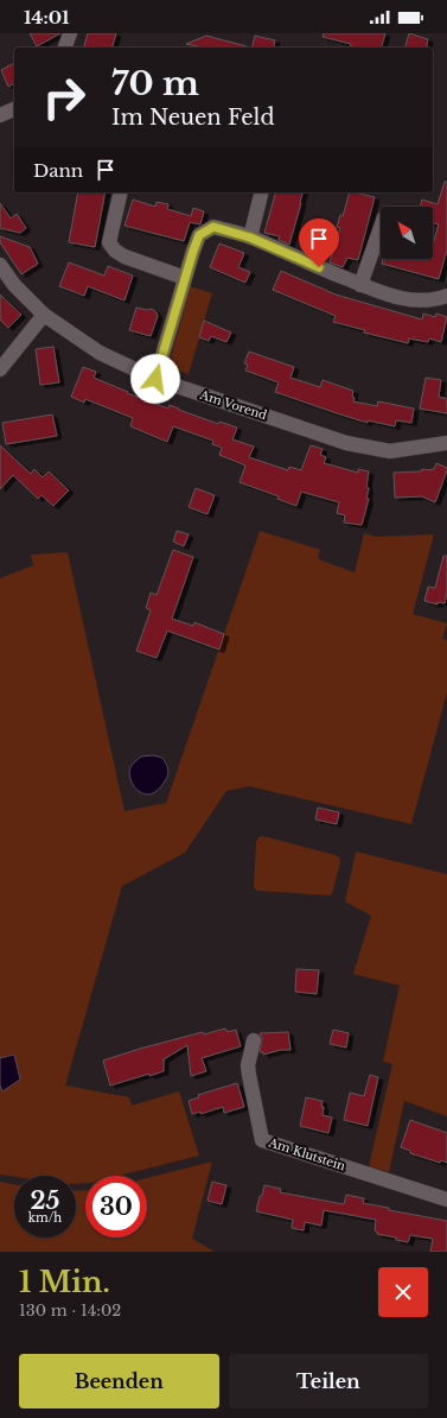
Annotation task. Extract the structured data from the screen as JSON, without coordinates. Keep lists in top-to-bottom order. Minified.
{"streets":{"street":["Am Vorend","Am Klutstein"]},"north":"top left","page":{"status":"14:01","turn":["70 m","Im Neuen Feld"],"then":"Dann","speed":"25 km/h","limit":"30","heading":["1 Min.","130 m · 14:02"],"buttons":["Beenden","Teilen"]}}
